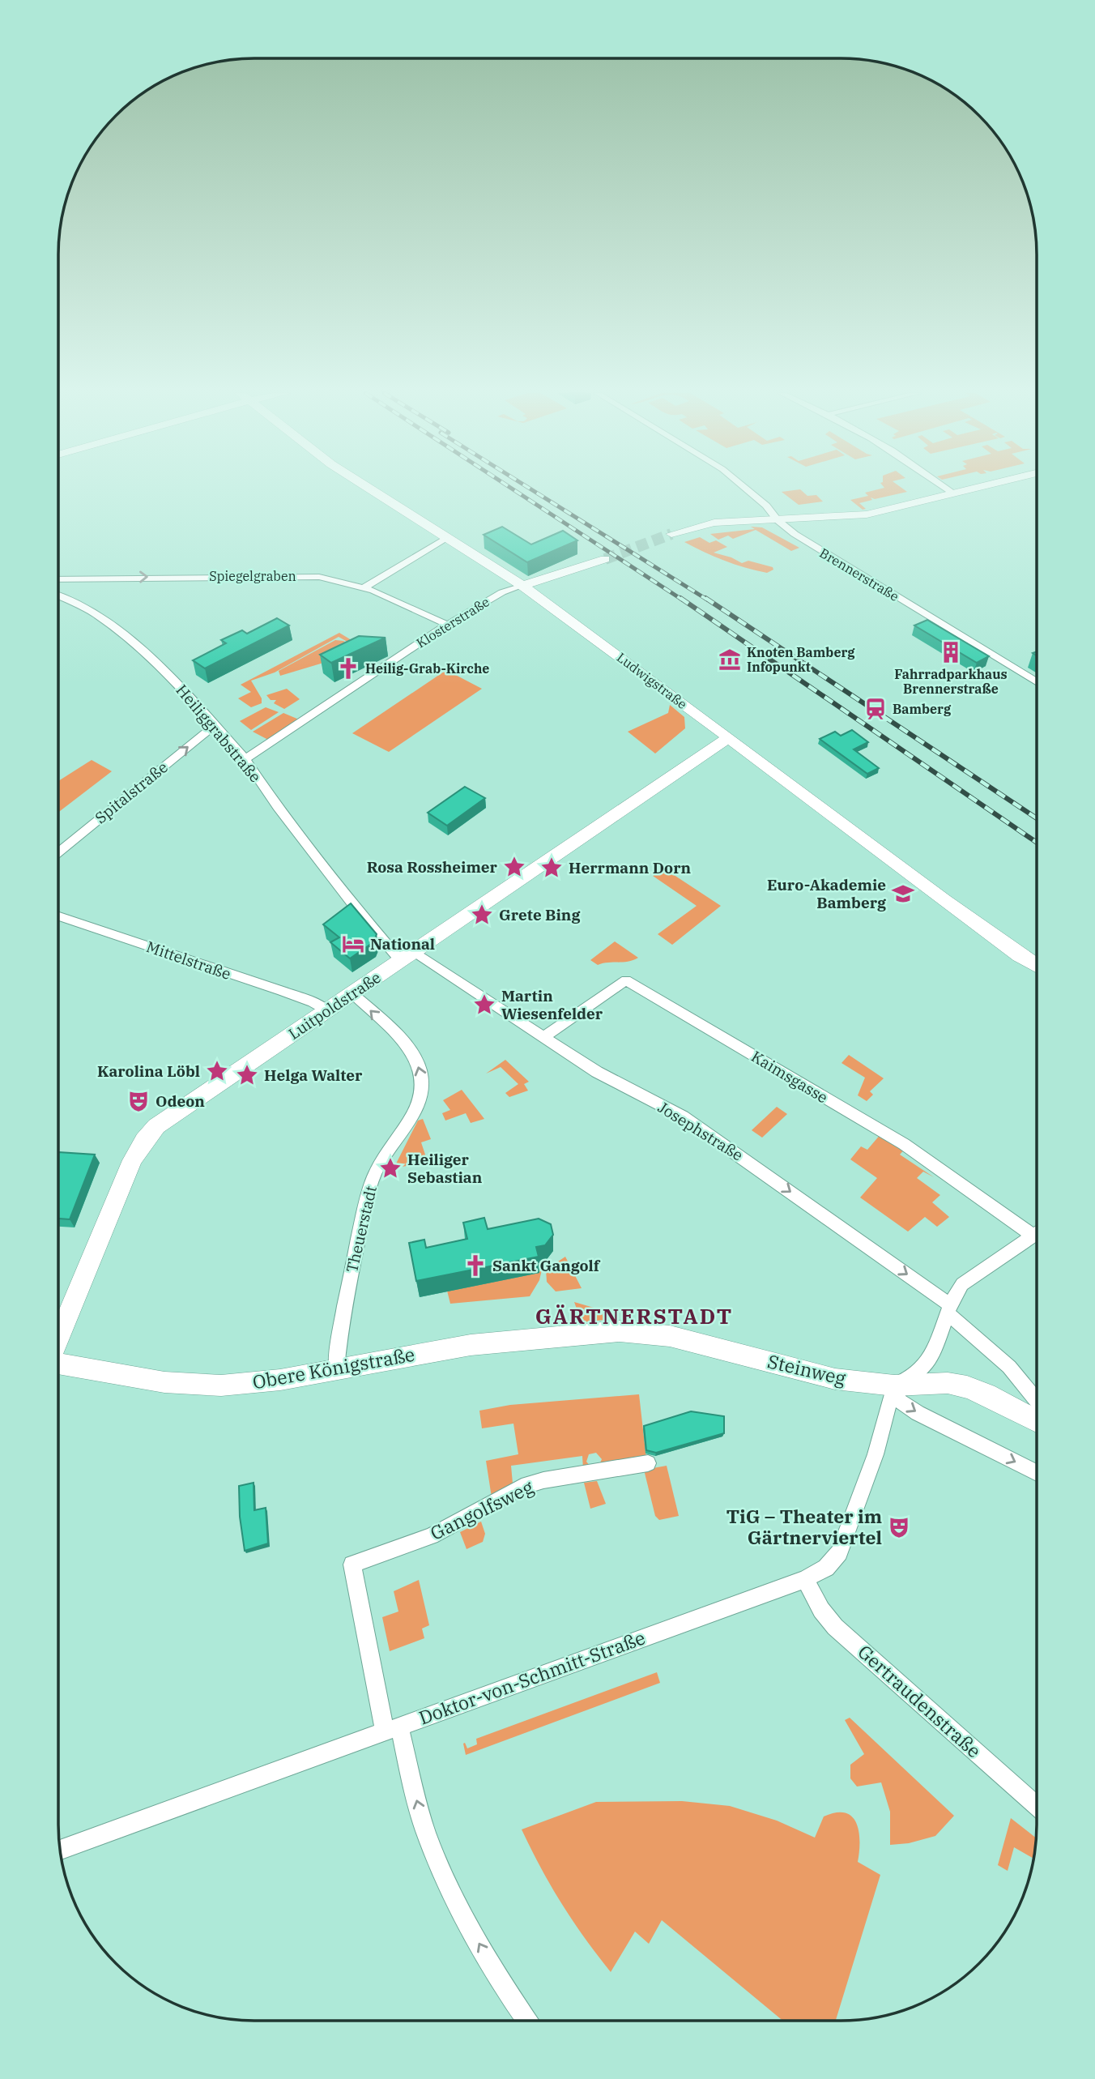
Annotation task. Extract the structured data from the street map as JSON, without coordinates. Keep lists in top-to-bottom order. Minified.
{"streets":{"street":["Brennerstraße","Spiegelgraben","Klosterstraße","Ludwigstraße","Heiliggrabstraße","Spitalstraße","Mittelstraße","Luitpoldstraße","Kaimsgasse","Josephstraße","Theuerstadt","Obere Königstraße","Steinweg","Gangolfsweg","Doktor-von-Schmitt-Straße","Gertraudenstraße"]},"crossings":[["Spiegelgraben","Klosterstraße"],["Klosterstraße","Ludwigstraße"],["Klosterstraße","Heiliggrabstraße"],["Ludwigstraße","Luitpoldstraße"],["Heiliggrabstraße","Spitalstraße"],["Heiliggrabstraße","Luitpoldstraße"],["Heiliggrabstraße","Josephstraße"],["Mittelstraße","Luitpoldstraße"],["Luitpoldstraße","Josephstraße"],["Luitpoldstraße","Theuerstadt"],["Kaimsgasse","Josephstraße"],["Theuerstadt","Obere Königstraße"],["Obere Königstraße","Steinweg"],["Steinweg","Doktor-von-Schmitt-Straße"],["Gangolfsweg","Doktor-von-Schmitt-Straße"],["Doktor-von-Schmitt-Straße","Gertraudenstraße"]],"one_way":["Spiegelgraben","Spitalstraße","Josephstraße","Theuerstadt"],"districts":["GÄRTNERSTADT"],"places":{"building":["Fahrradparkhaus Brennerstraße"],"museum":["Knoten Bamberg Infopunkt"],"church":["Heilig-Grab-Kirche","Sankt Gangolf"],"station":["Bamberg"],"place":["Rosa Rossheimer","Herrmann Dorn","Grete Bing","Martin Wiesenfelder","Karolina Löbl","Helga Walter","Heiliger Sebastian"],"school or university":["Euro-Akademie Bamberg"],"hotel":["National"],"theatre":["Odeon","TiG – Theater im Gärtnerviertel"]}}
